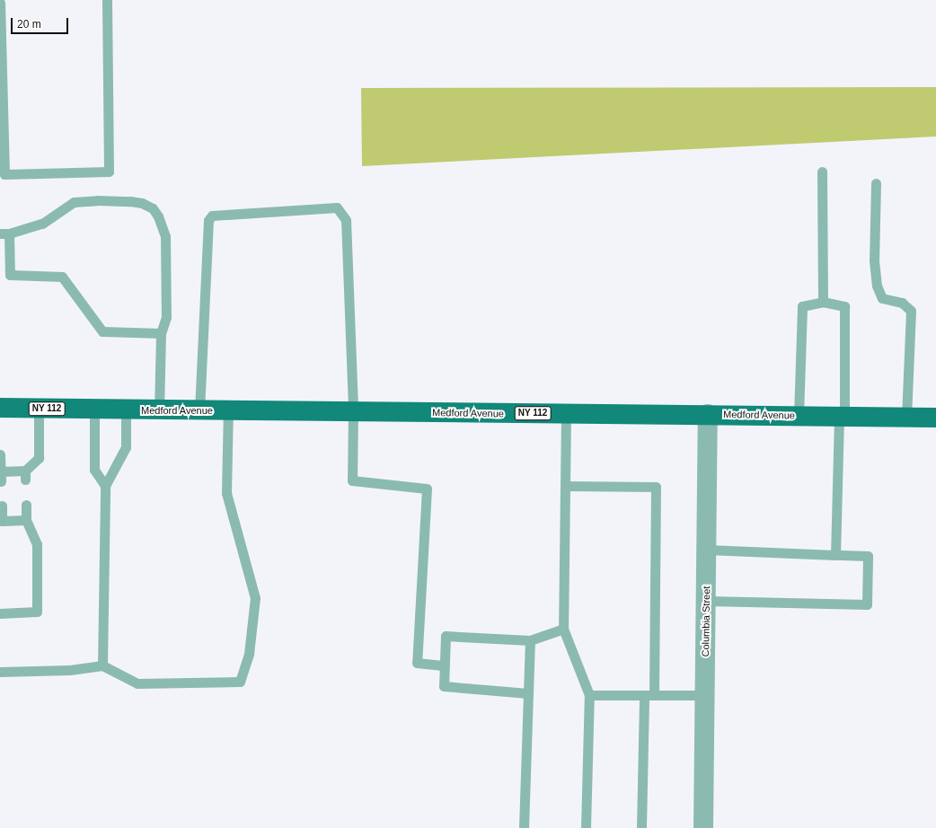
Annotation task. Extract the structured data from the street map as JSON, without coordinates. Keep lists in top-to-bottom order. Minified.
{"streets":{"main road":["NY 112","Medford Avenue"],"street":["Columbia Street"]},"crossings":[["Medford Avenue","Columbia Street"]],"scale_bar":"20 m"}
